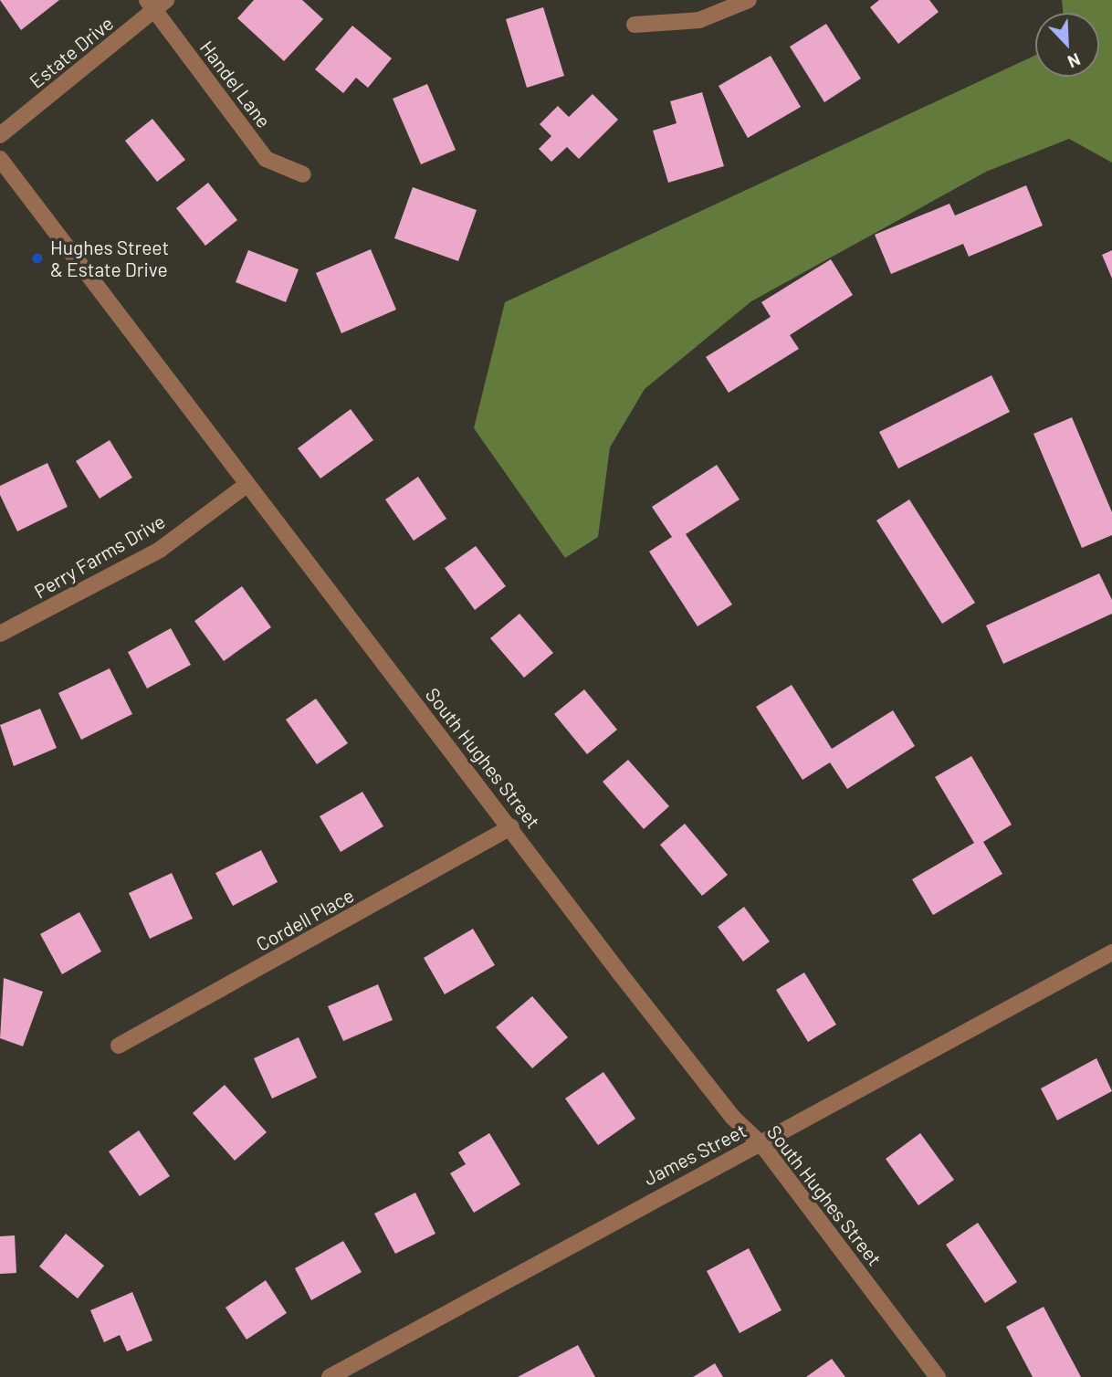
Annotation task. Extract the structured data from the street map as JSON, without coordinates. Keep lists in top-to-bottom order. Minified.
{"streets":{"street":["Estate Drive","Handel Lane","Perry Farms Drive","South Hughes Street","Cordell Place","James Street"]},"crossings":[["Estate Drive","Handel Lane"],["Perry Farms Drive","South Hughes Street"],["South Hughes Street","Cordell Place"],["South Hughes Street","James Street"]],"places":["Hughes Street & Estate Drive"],"north":"bottom right"}
